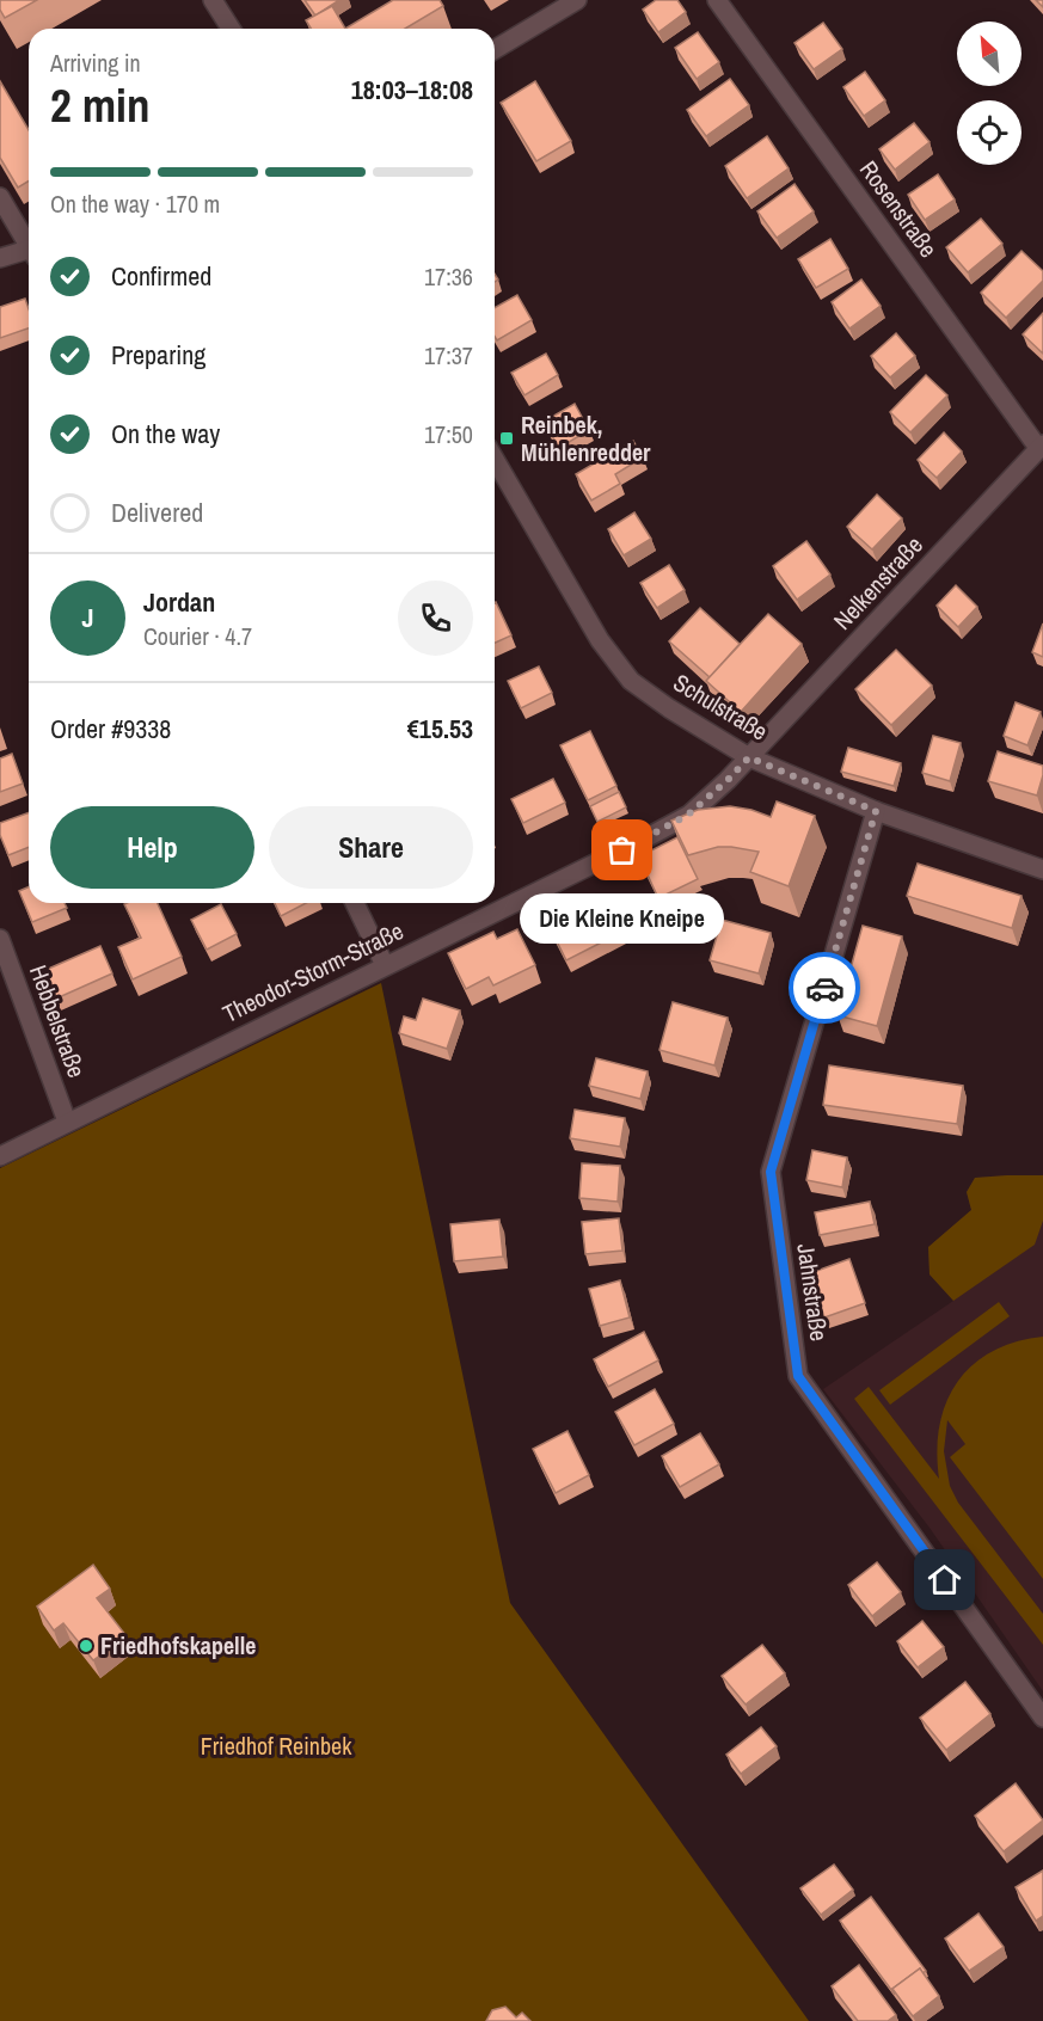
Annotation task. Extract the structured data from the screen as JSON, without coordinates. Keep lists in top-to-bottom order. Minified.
{"streets":{"street":["Rosenstraße","Nelkenstraße","Schulstraße","Theodor-Storm-Straße","Hebbelstraße","Jahnstraße"]},"crossings":[["Rosenstraße","Nelkenstraße"],["Nelkenstraße","Schulstraße"],["Nelkenstraße","Theodor-Storm-Straße"],["Schulstraße","Theodor-Storm-Straße"],["Schulstraße","Jahnstraße"],["Theodor-Storm-Straße","Hebbelstraße"]],"parks":["Friedhof Reinbek"],"places":{"transit":["Reinbek, Mühlenredder"],"other":["Die Kleine Kneipe","Friedhofskapelle"]},"north":"top left","page":{"heading":["2 min","Arriving in","18:03–18:08"],"panel":["Jordan","Courier · 4.7","Order #9338","€15.53"],"bar":"On the way · 170 m","list":[["Confirmed","17:36"],["Preparing","17:37"],["On the way","17:50"],"Delivered"],"round":"J","buttons":["Help","Share"],"bubble":"Die Kleine Kneipe"}}
